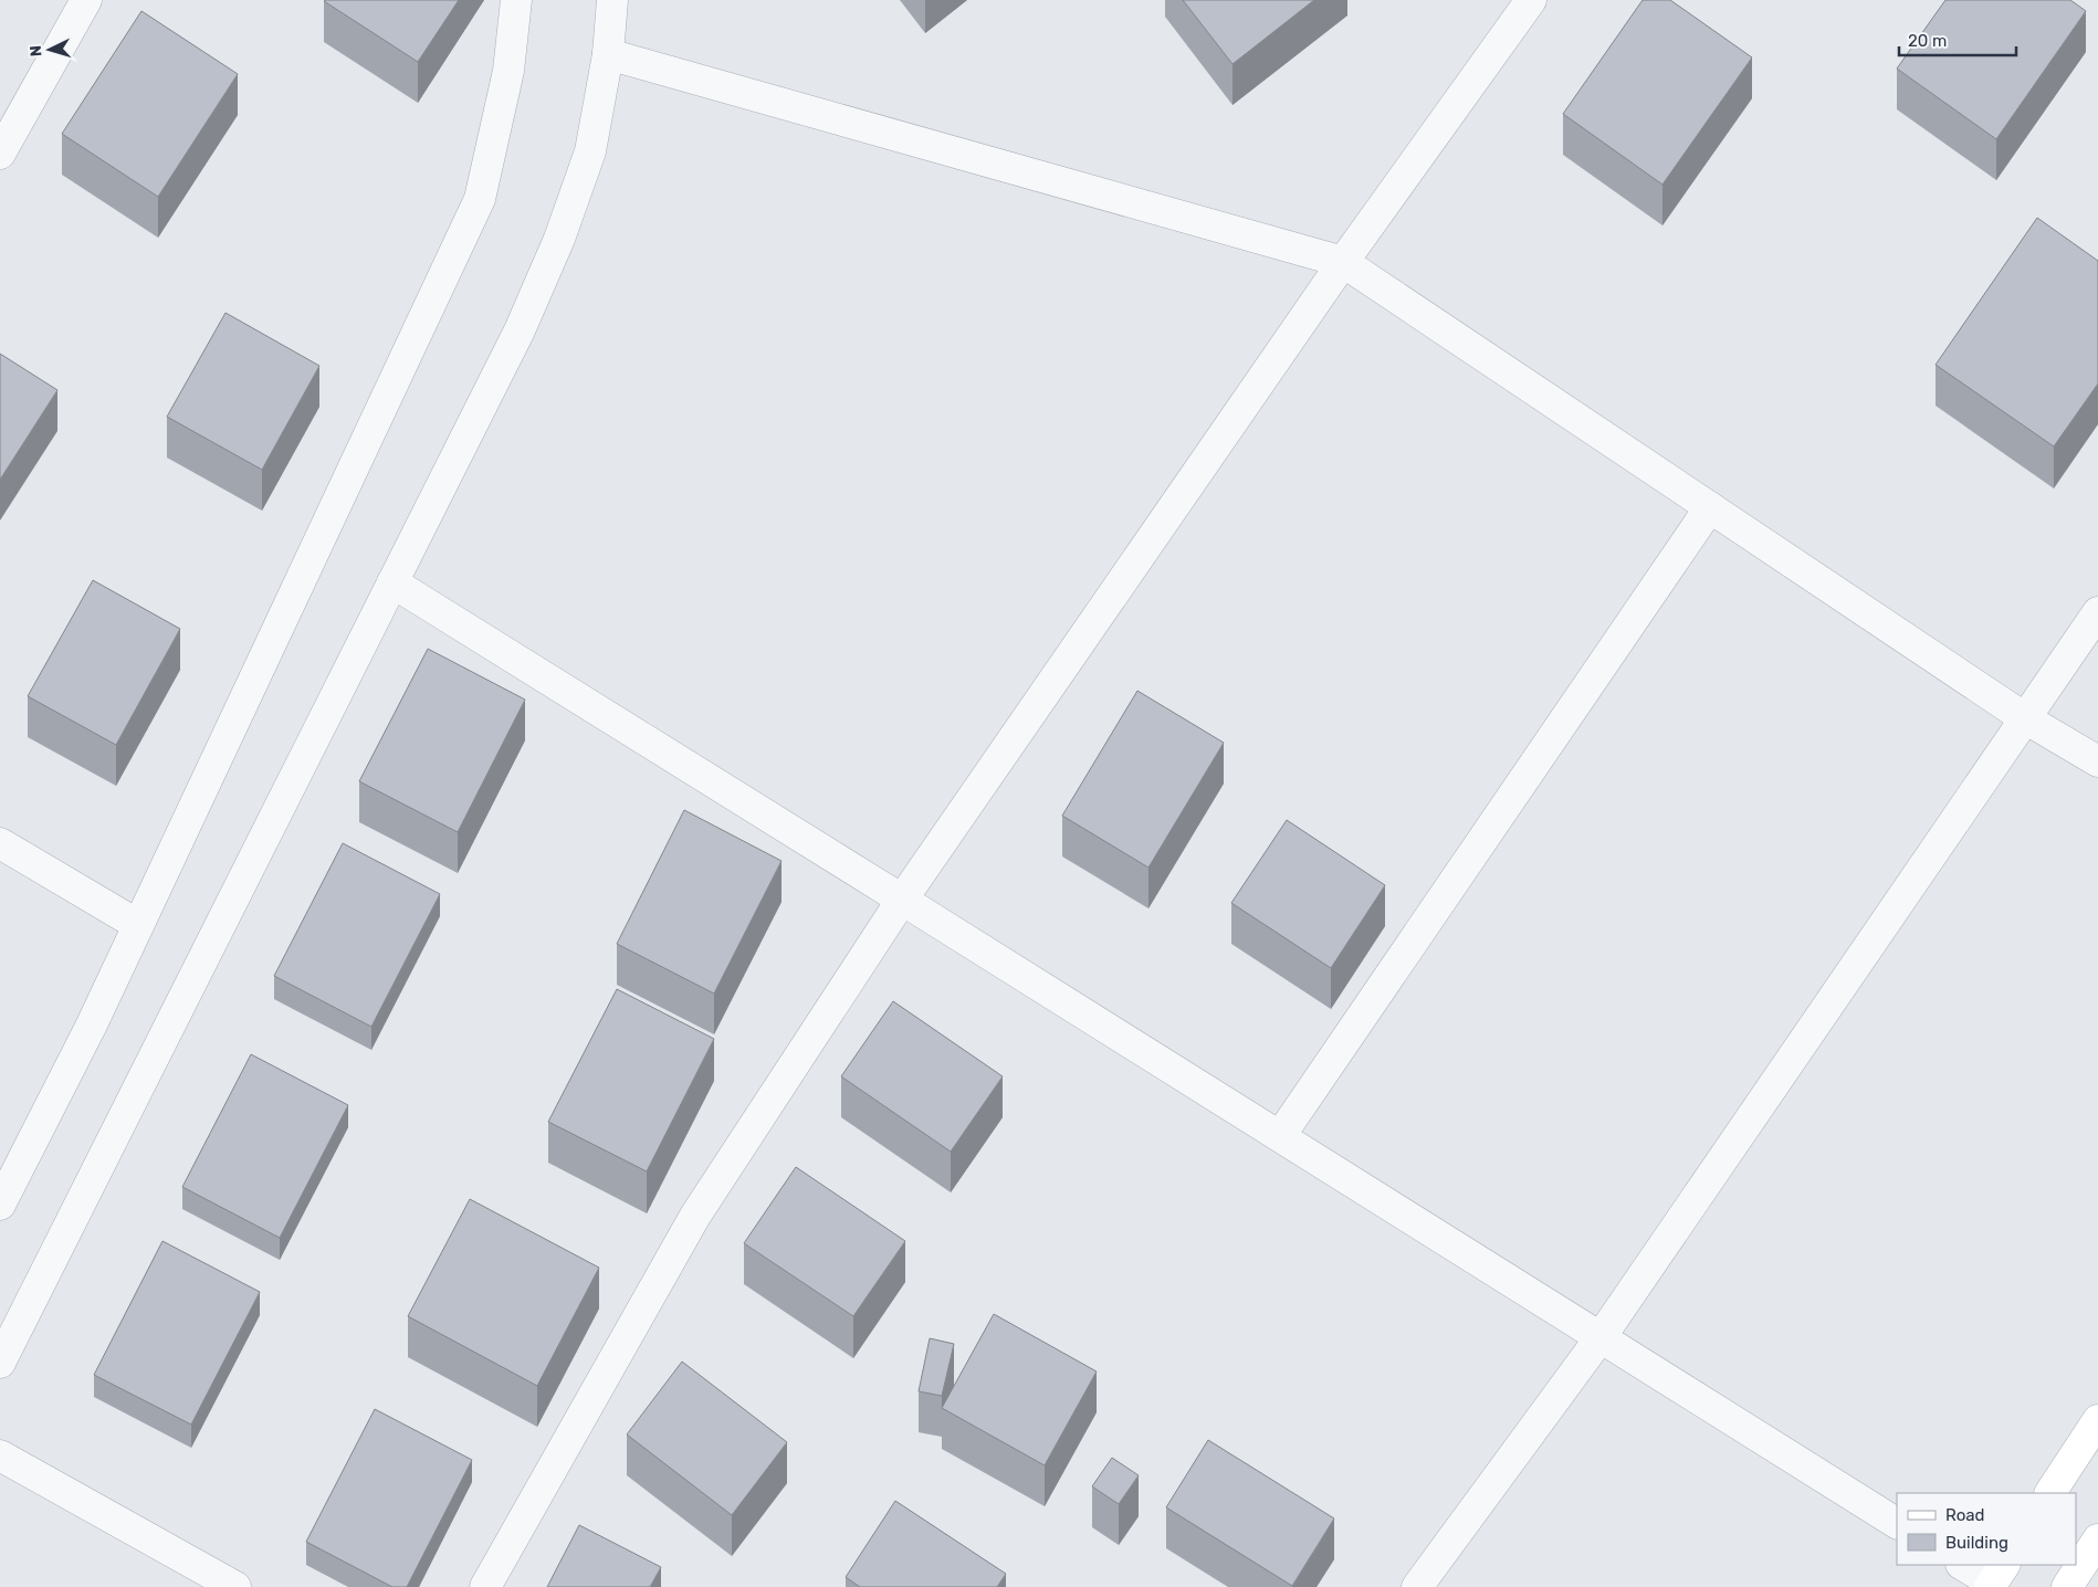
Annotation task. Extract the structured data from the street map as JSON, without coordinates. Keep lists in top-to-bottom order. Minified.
{"legend":["Road","Building"],"scale_bar":"20 m","north":"left"}
